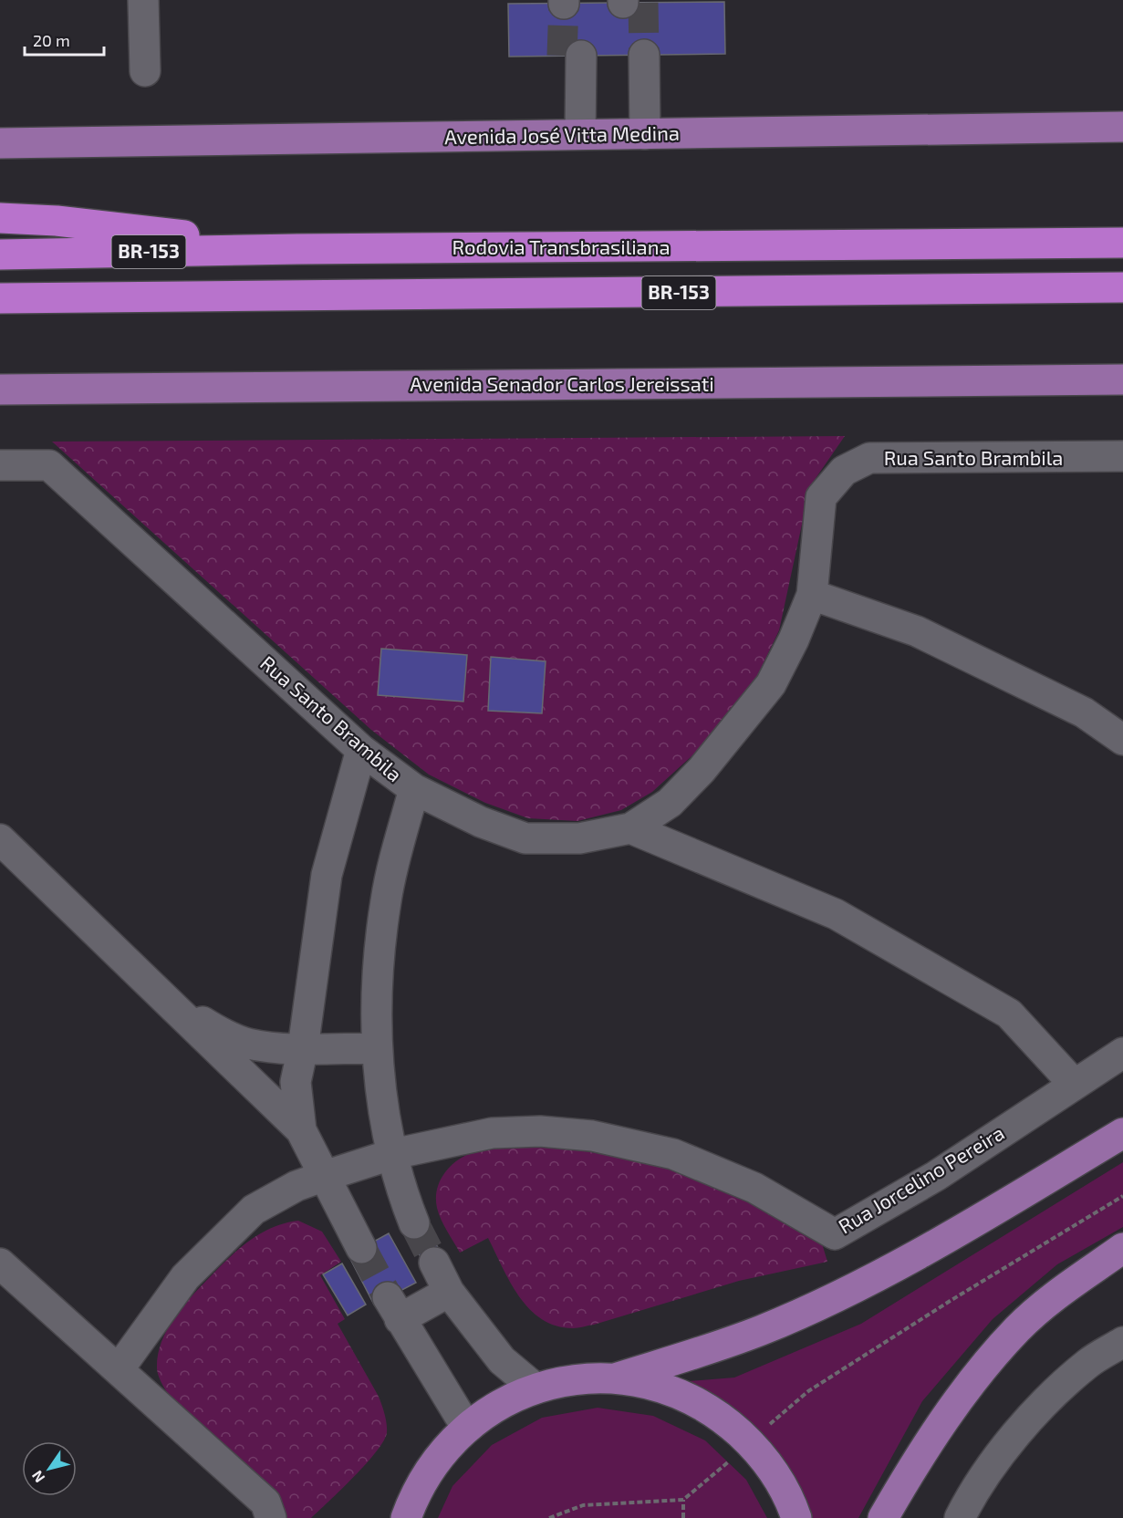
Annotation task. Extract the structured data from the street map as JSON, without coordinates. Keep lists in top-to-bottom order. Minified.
{"streets":{"highway":["Rodovia Transbrasiliana","BR-153"],"main road":["Avenida José Vitta Medina","Avenida Senador Carlos Jereissati"],"street":["Rua Santo Brambila","Rua Jorcelino Pereira"]},"scale_bar":"20 m","north":"bottom left"}
